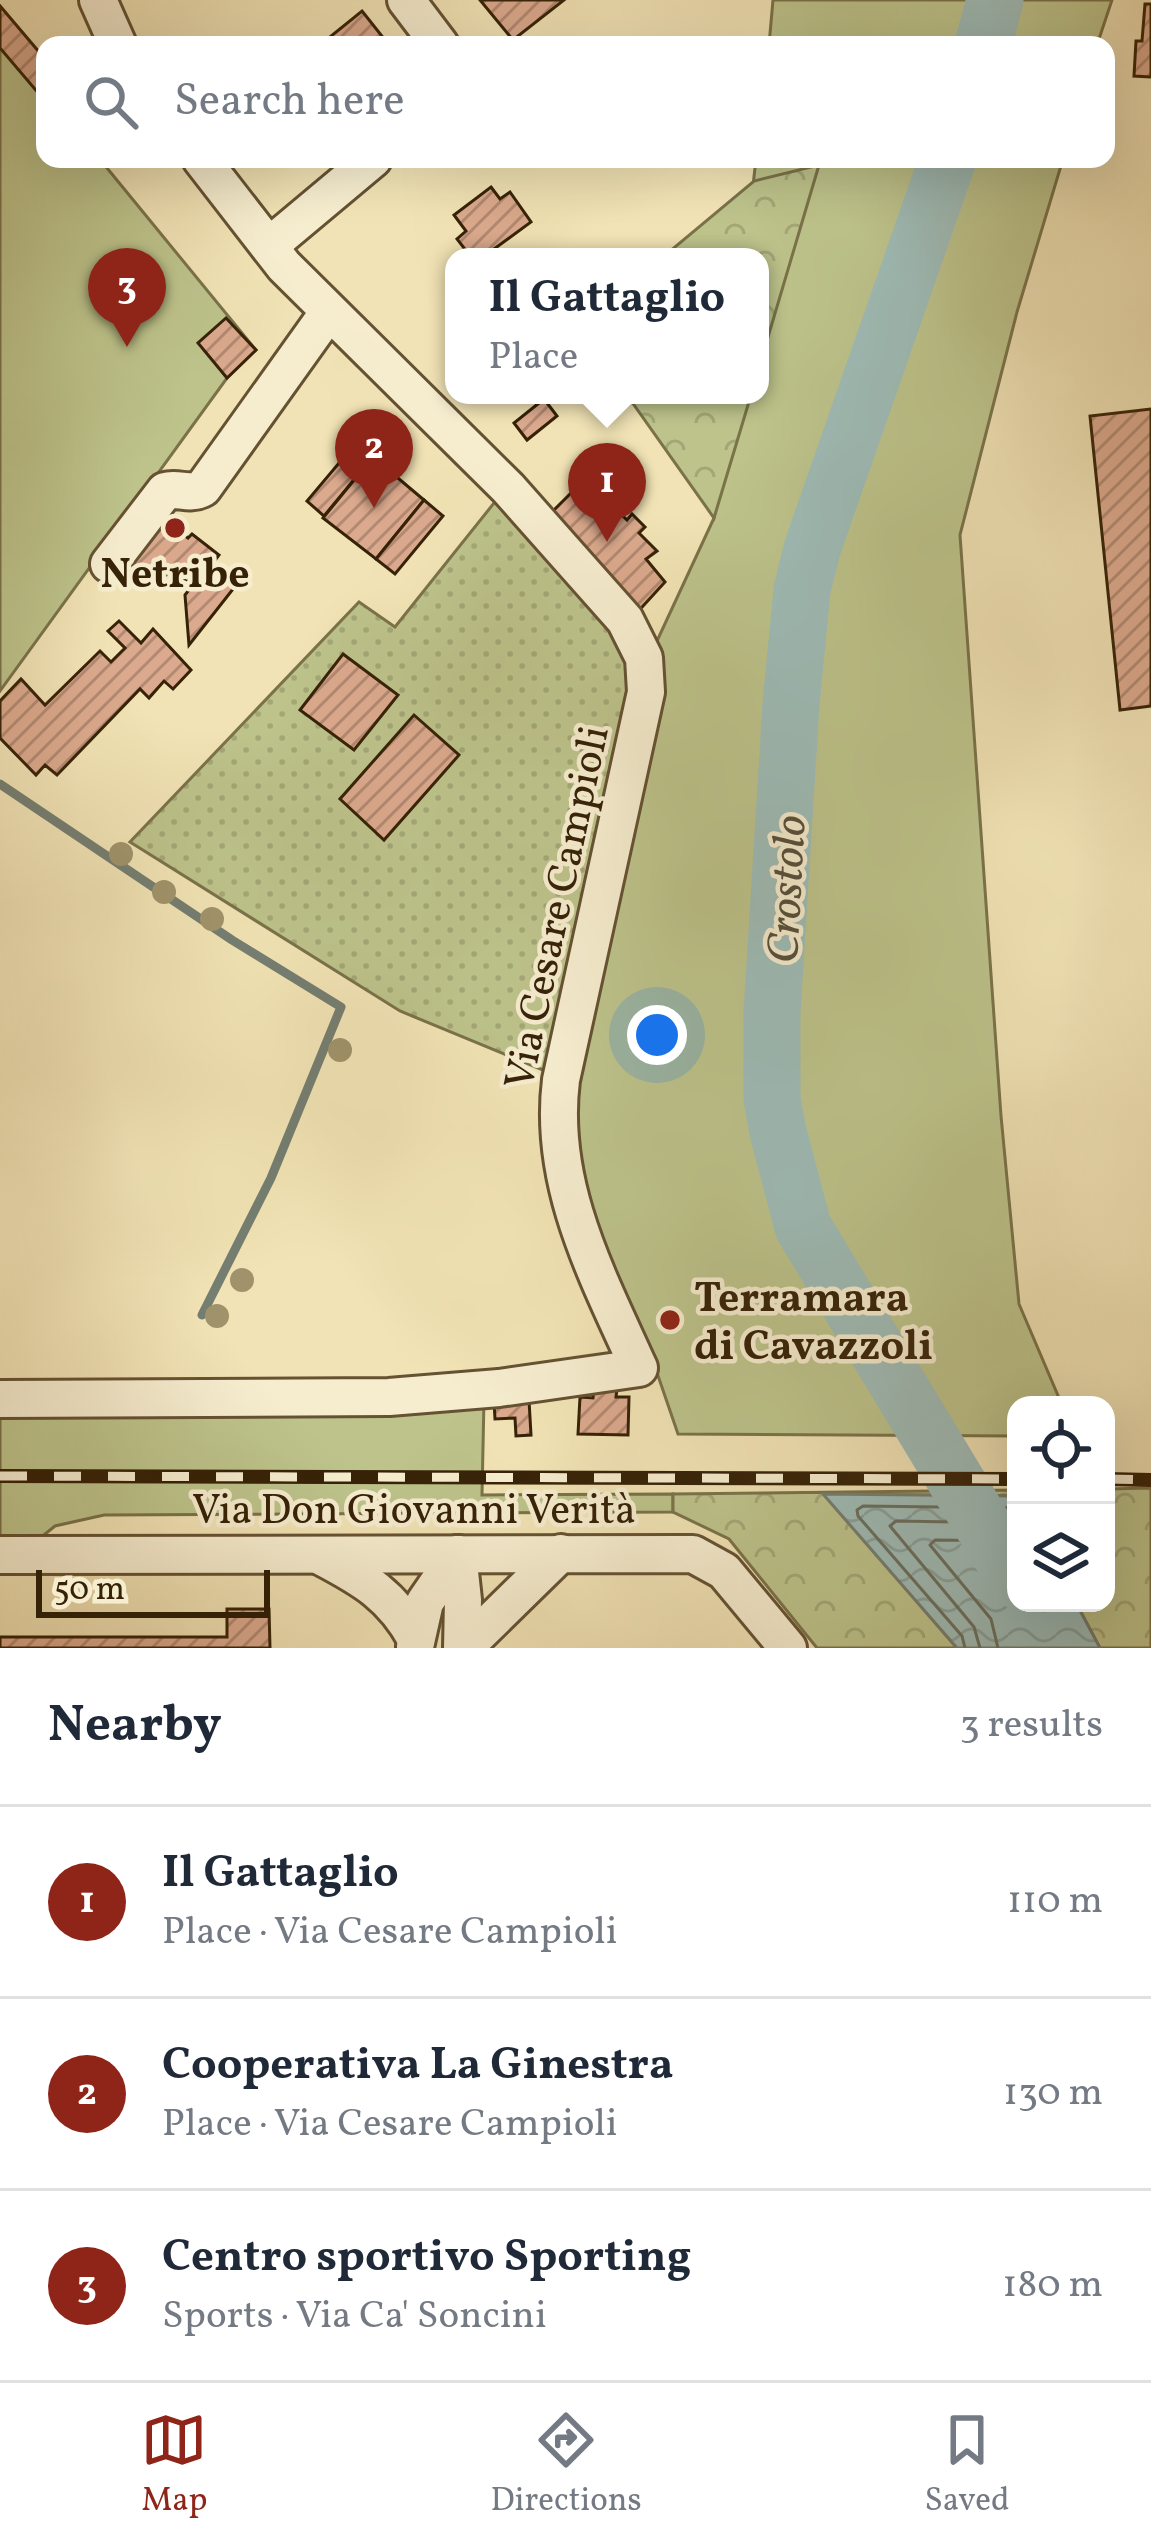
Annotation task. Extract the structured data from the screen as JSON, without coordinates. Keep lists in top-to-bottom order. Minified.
{"streets":{"street":["Via Cesare Campioli","Via Don Giovanni Verità"]},"water":["Crostolo"],"places":["Netribe","Terramara di Cavazzoli"],"scale_bar":"50 m","page":{"search":"Search here","popup":["Il Gattaglio","Place"],"pins":["3","2","1"],"scale":"50 m","heading":["Nearby","3 results"],"list":[{"mark":"1","name":"Il Gattaglio","note":"Place · Via Cesare Campioli","value":"110 m"},{"mark":"2","name":"Cooperativa La Ginestra","note":"Place · Via Cesare Campioli","value":"130 m"},{"mark":"3","name":"Centro sportivo Sporting","note":"Sports · Via Ca' Soncini","value":"180 m"}],"nav":["Map","Directions","Saved"]}}
